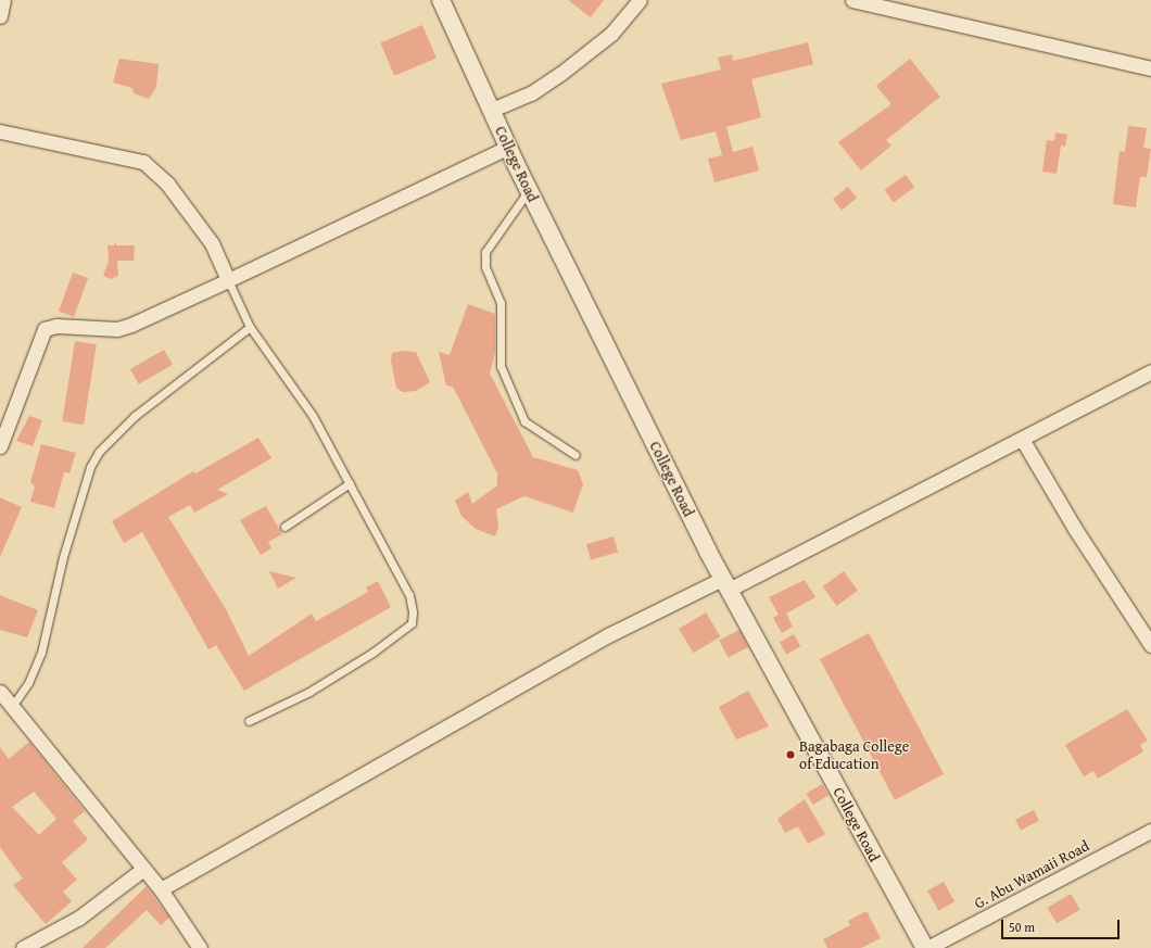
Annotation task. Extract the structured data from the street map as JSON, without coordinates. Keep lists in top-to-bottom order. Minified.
{"streets":{"street":["College Road","G. Abu Wamaii Road"]},"crossings":[["College Road","G. Abu Wamaii Road"]],"places":["Bagabaga College of Education"],"scale_bar":"50 m"}
